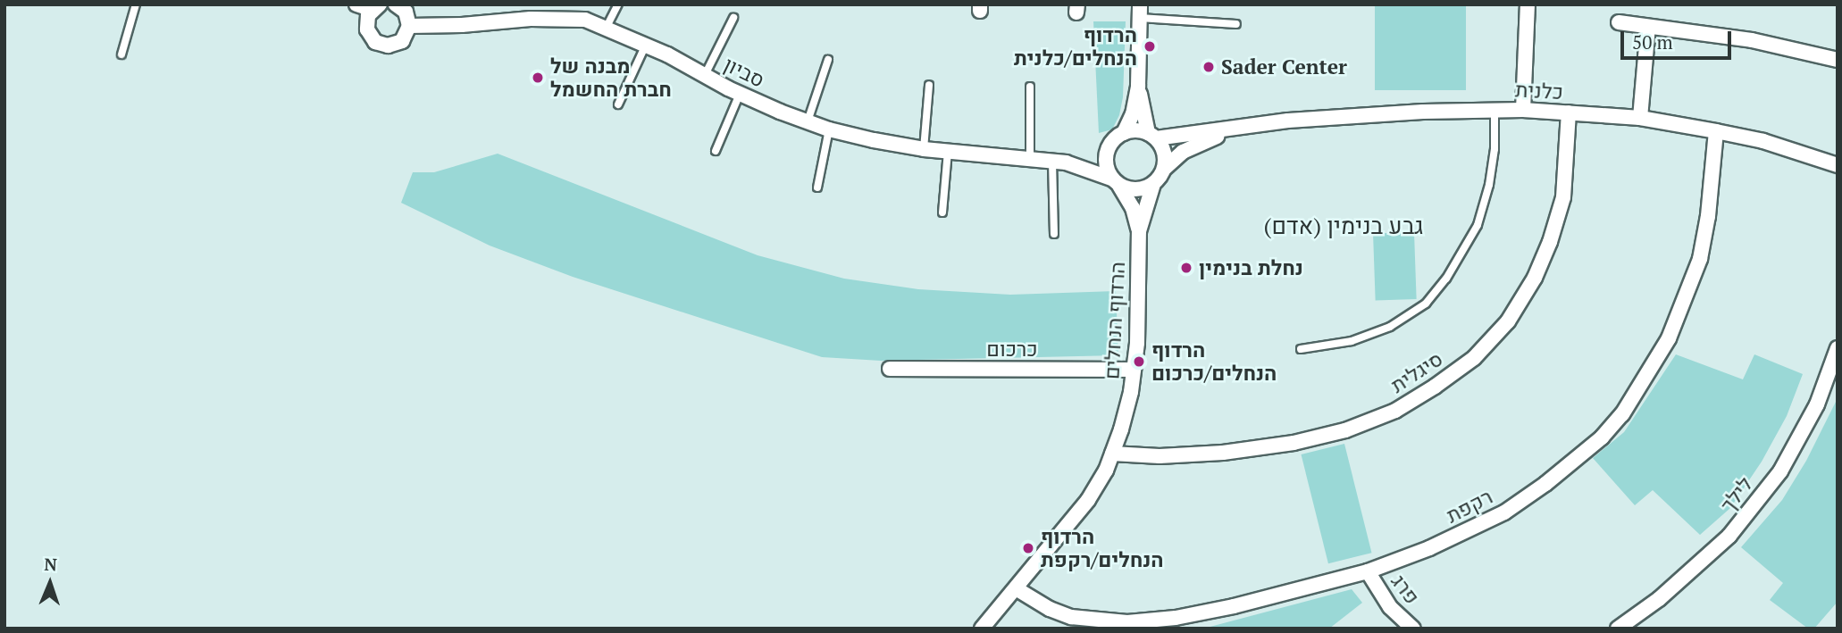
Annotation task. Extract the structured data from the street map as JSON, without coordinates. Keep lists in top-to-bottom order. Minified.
{"streets":{"street":["סביון","כלנית","הרדוף הנחלים","כרכום","סיגלית","לילך","רקפת","פרג"]},"crossings":[["סביון","כלנית"],["סביון","הרדוף הנחלים"],["כלנית","הרדוף הנחלים"],["כלנית","סיגלית"],["כלנית","רקפת"],["הרדוף הנחלים","כרכום"],["הרדוף הנחלים","סיגלית"],["הרדוף הנחלים","רקפת"],["רקפת","פרג"]],"districts":["גבע בנימין (אדם)"],"places":["הרדוף הנחלים/כלנית","Sader Center","מבנה של חברת החשמל","נחלת בנימין","הרדוף הנחלים/כרכום","הרדוף הנחלים/רקפת"],"scale_bar":"50 m","north":"top"}
